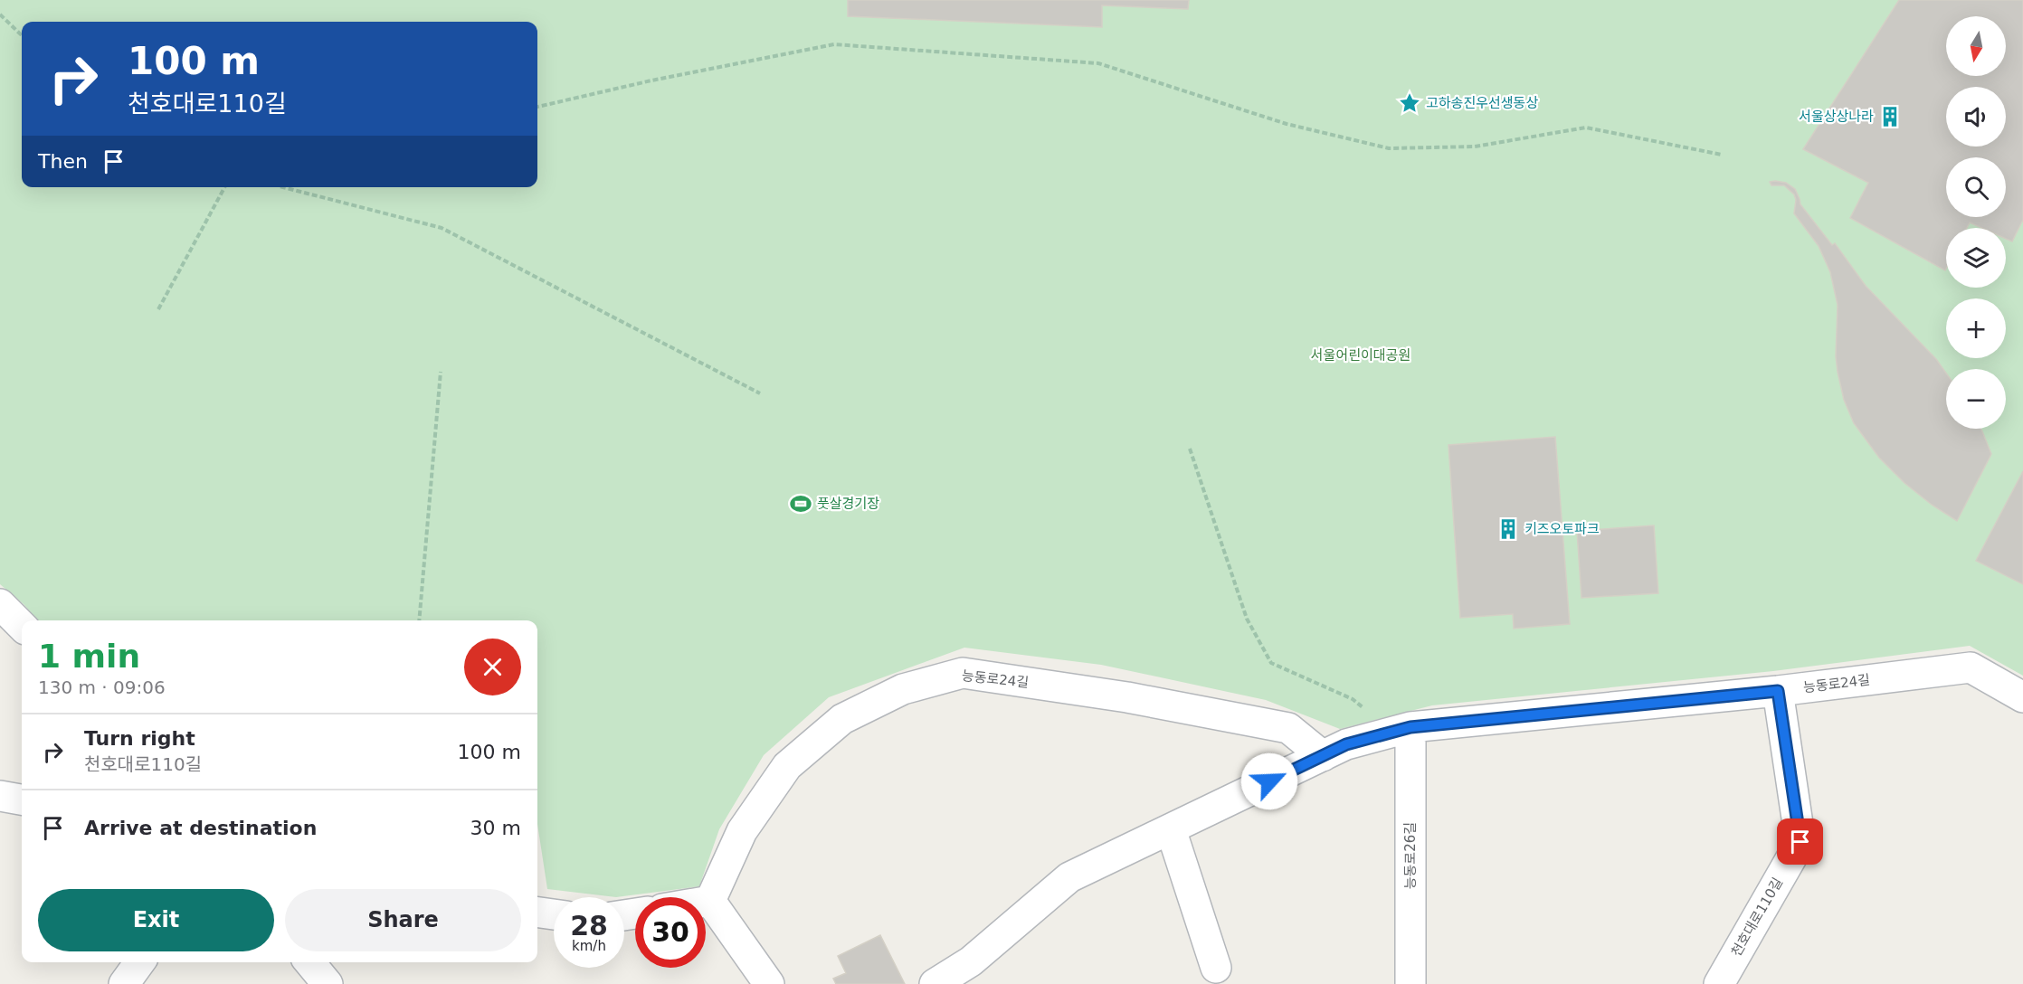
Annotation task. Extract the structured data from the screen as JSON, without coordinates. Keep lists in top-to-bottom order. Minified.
{"streets":{"street":["능동로24길","능동로26길","천호대로110길"]},"crossings":[["능동로24길","능동로26길"],["능동로24길","천호대로110길"]],"parks":["서울어린이대공원"],"places":{"place":["고하송진우선생동상"],"building":["서울상상나라","키즈오토파크"],"sports":["풋살경기장"]},"north":"bottom","page":{"map_buttons":["+","−"],"turn":["100 m","천호대로110길"],"then":"Then","heading":["1 min","130 m · 09:06"],"list":[{"name":"Turn right","note":"천호대로110길","value":"100 m"},{"name":"Arrive at destination","value":"30 m"}],"buttons":["Exit","Share"],"speed":"28 km/h","limit":"30"}}
